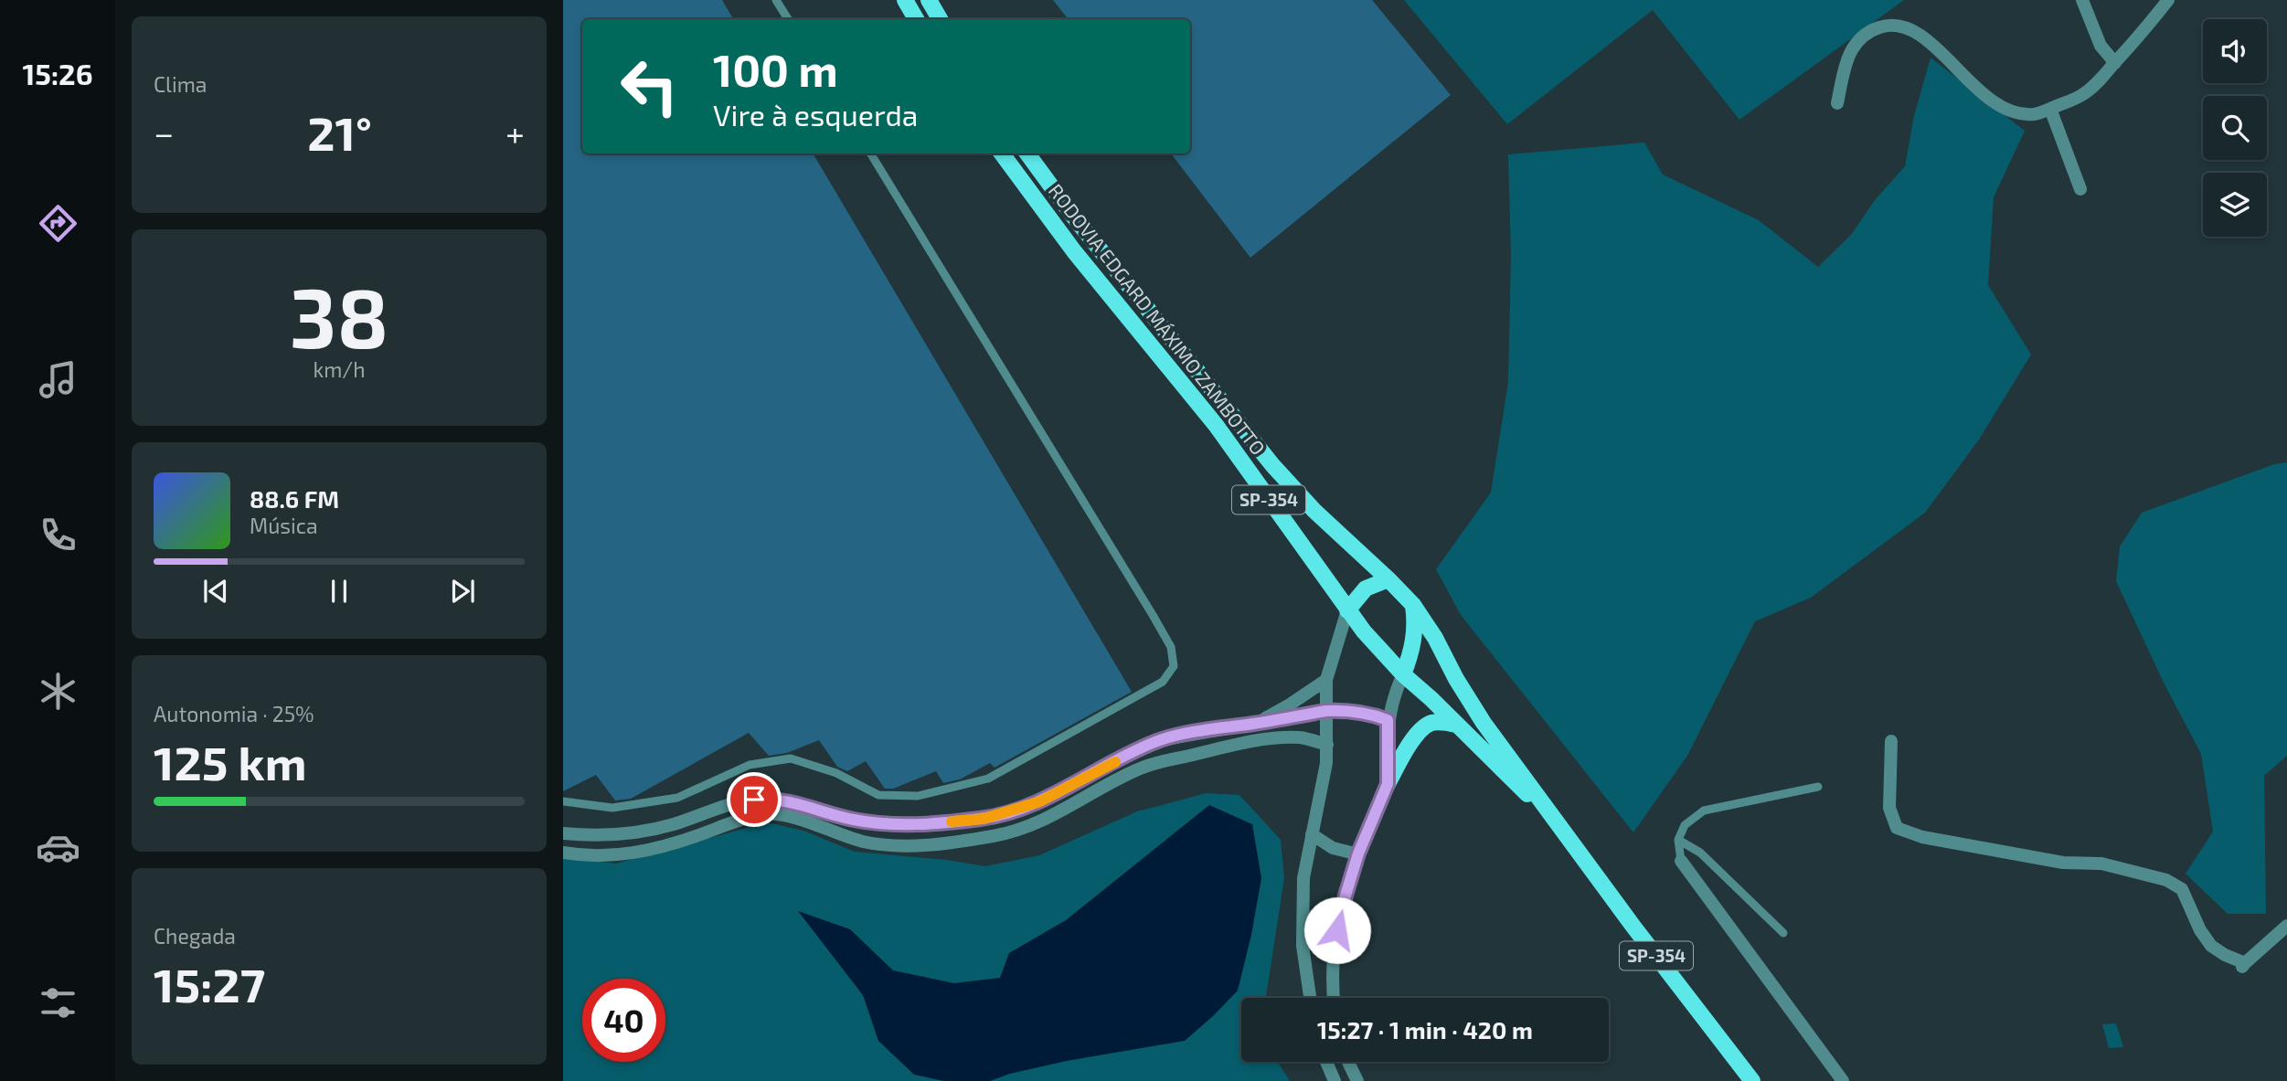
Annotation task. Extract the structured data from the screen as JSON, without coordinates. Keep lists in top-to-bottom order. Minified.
{"streets":{"main road":["RODOVIA EDGARD MÁXIMO ZAMBOTTO","SP-354"]},"page":{"tabs":"15:26","tile":["Clima",["38","km/h"],["Autonomia · 25%","125 km"],["Chegada","15:27"]],"turn":["100 m","Vire à esquerda"],"heat":["−","21°","+"],"song":["88.6 FM","Música"],"limit":"40","trip":"15:27 · 1 min · 420 m"}}
